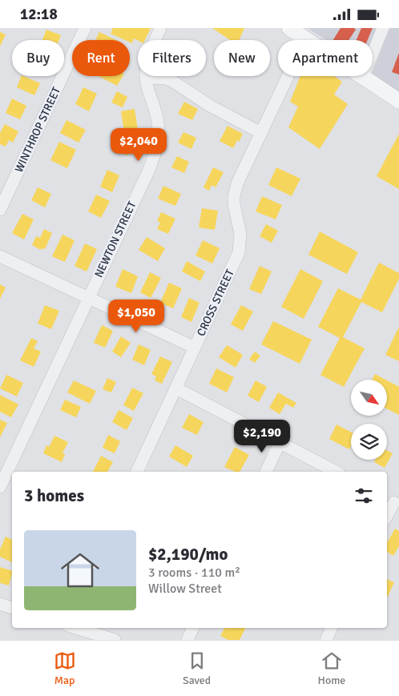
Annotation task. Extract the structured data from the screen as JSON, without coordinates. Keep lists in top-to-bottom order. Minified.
{"streets":{"street":["WINTHROP STREET","NEWTON STREET","CROSS STREET"]},"north":"bottom right","page":{"status":"12:18","chip":["Buy","Rent","Filters","New","Apartment"],"price":["$2,040","$1,050","$2,190"],"heading":"3 homes","list":[{"name":"$2,190/mo","note":"3 rooms · 110 m² · Willow Street"}],"tabs":["Map","Saved","Home"]}}
